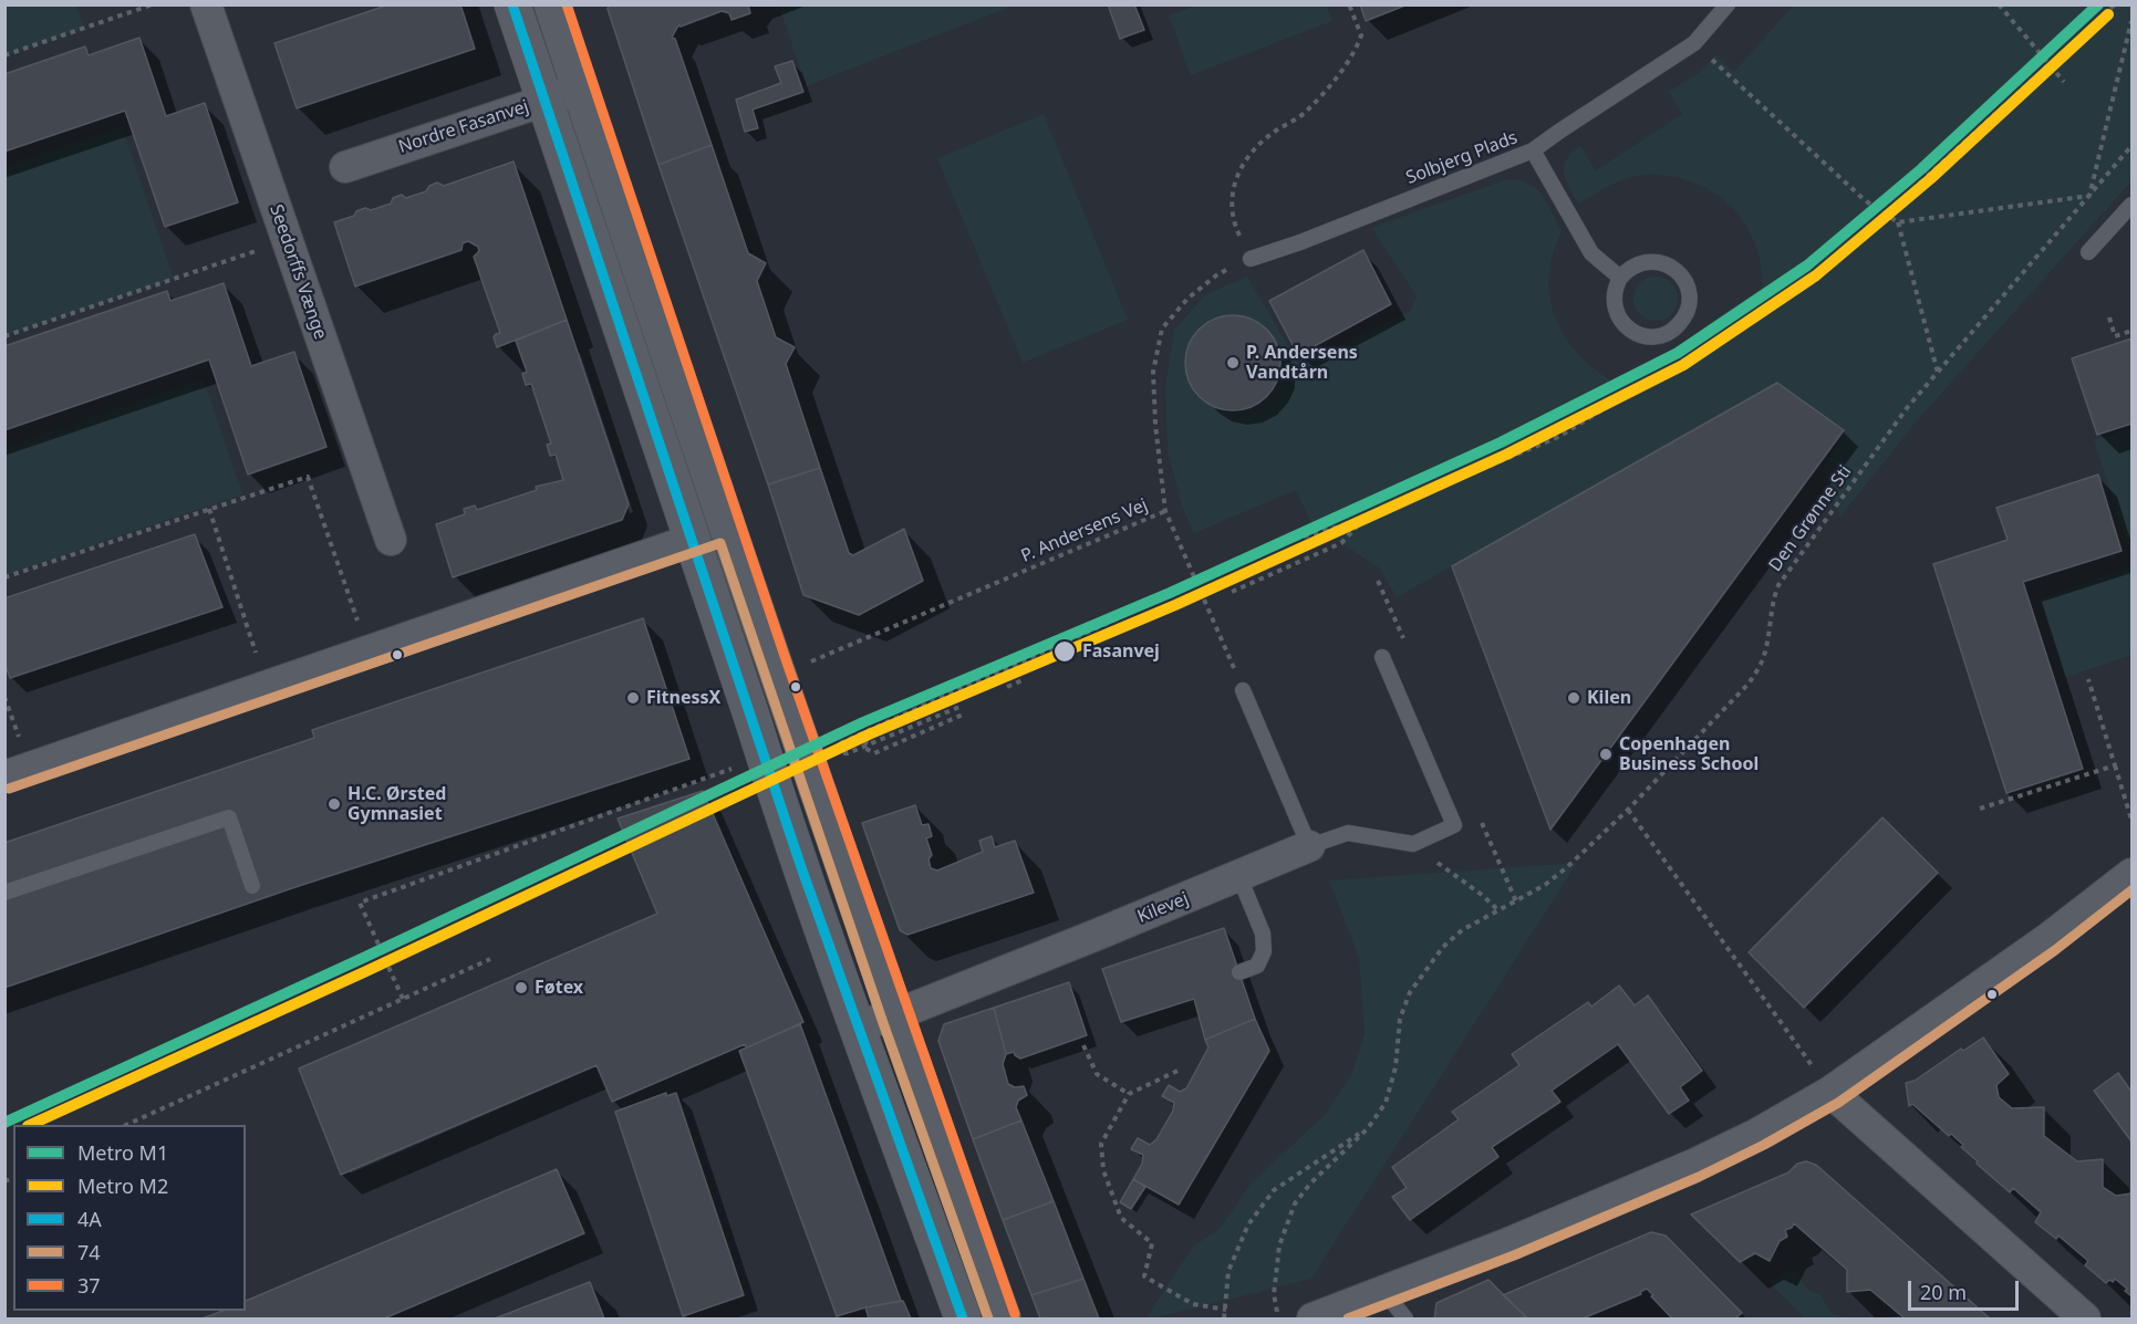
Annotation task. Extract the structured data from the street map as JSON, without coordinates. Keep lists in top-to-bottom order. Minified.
{"streets":{"street":["Nordre Fasanvej","Seedorffs Vænge","Kilevej"],"lane":["Solbjerg Plads"],"path":["Den Grønne Sti","P. Andersens Vej"]},"crossings":[["Nordre Fasanvej","Kilevej"],["Solbjerg Plads","P. Andersens Vej"]],"places":["P. Andersens Vandtårn","Fasanvej","FitnessX","Kilen","Copenhagen Business School","H.C. Ørsted Gymnasiet","Føtex"],"lines":["metro line M1","transit line 4A","transit line 37","metro line M2","transit line 74"],"legend":["Metro M1","Metro M2","4A","74","37"],"scale_bar":"20 m"}
